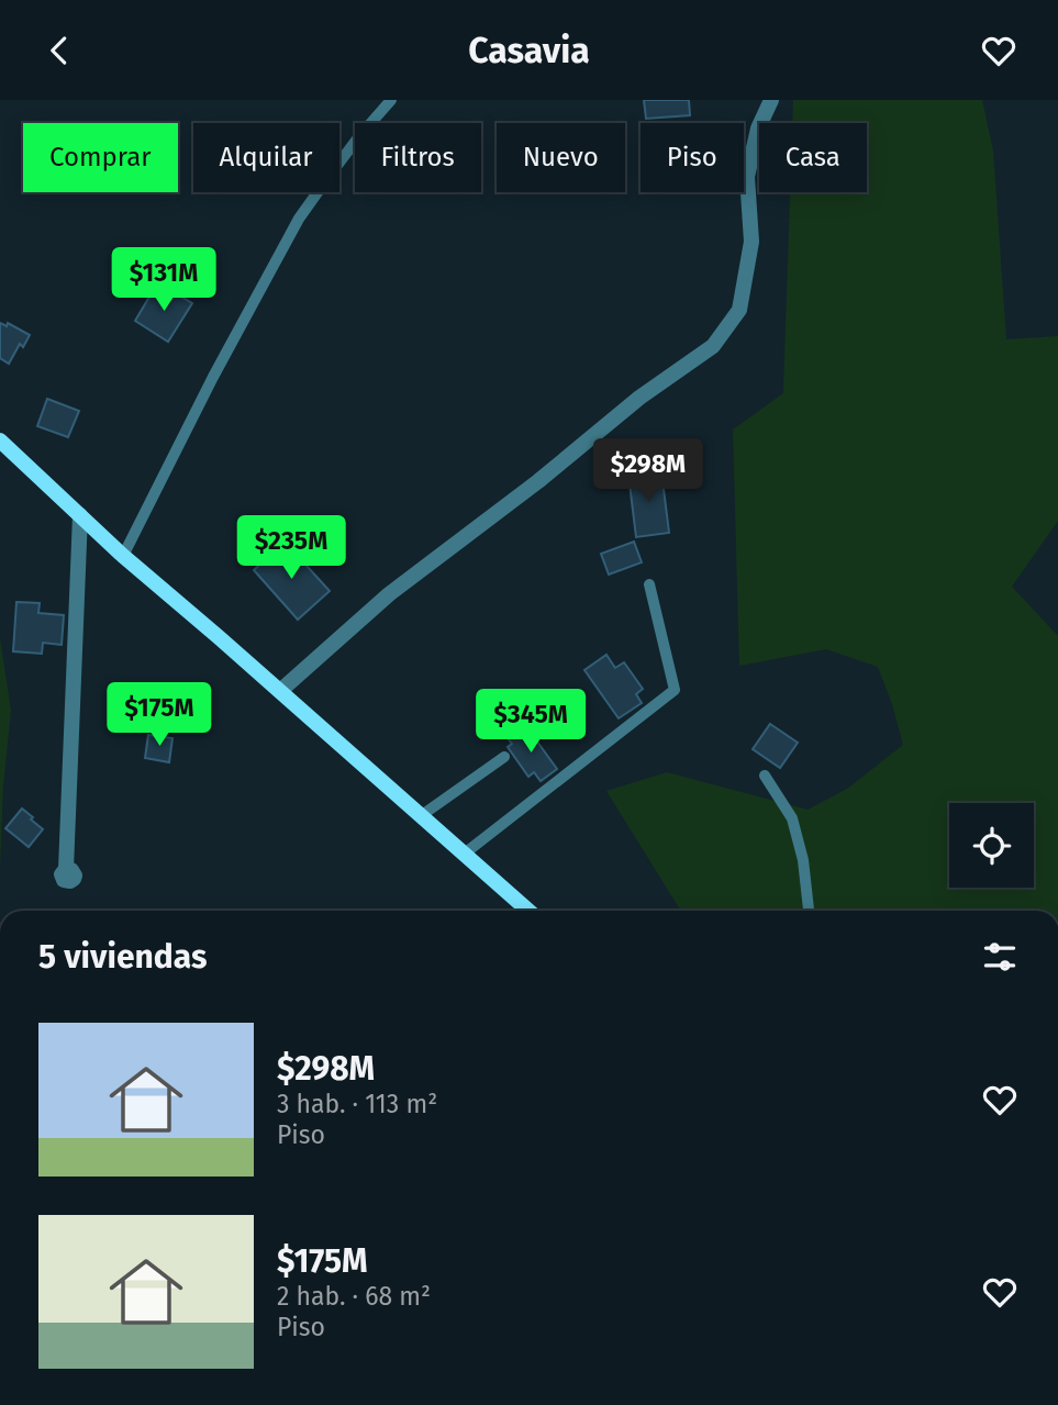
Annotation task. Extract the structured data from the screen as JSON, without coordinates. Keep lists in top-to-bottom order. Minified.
{"page":{"header":"Casavia","chip":["Comprar","Alquilar","Filtros","Nuevo","Piso","Casa"],"price":["$131M","$298M","$235M","$175M","$345M"],"heading":"5 viviendas","list":[{"name":"$298M","note":"3 hab. · 113 m² · Piso"},{"name":"$175M","note":"2 hab. · 68 m² · Piso"}]}}
